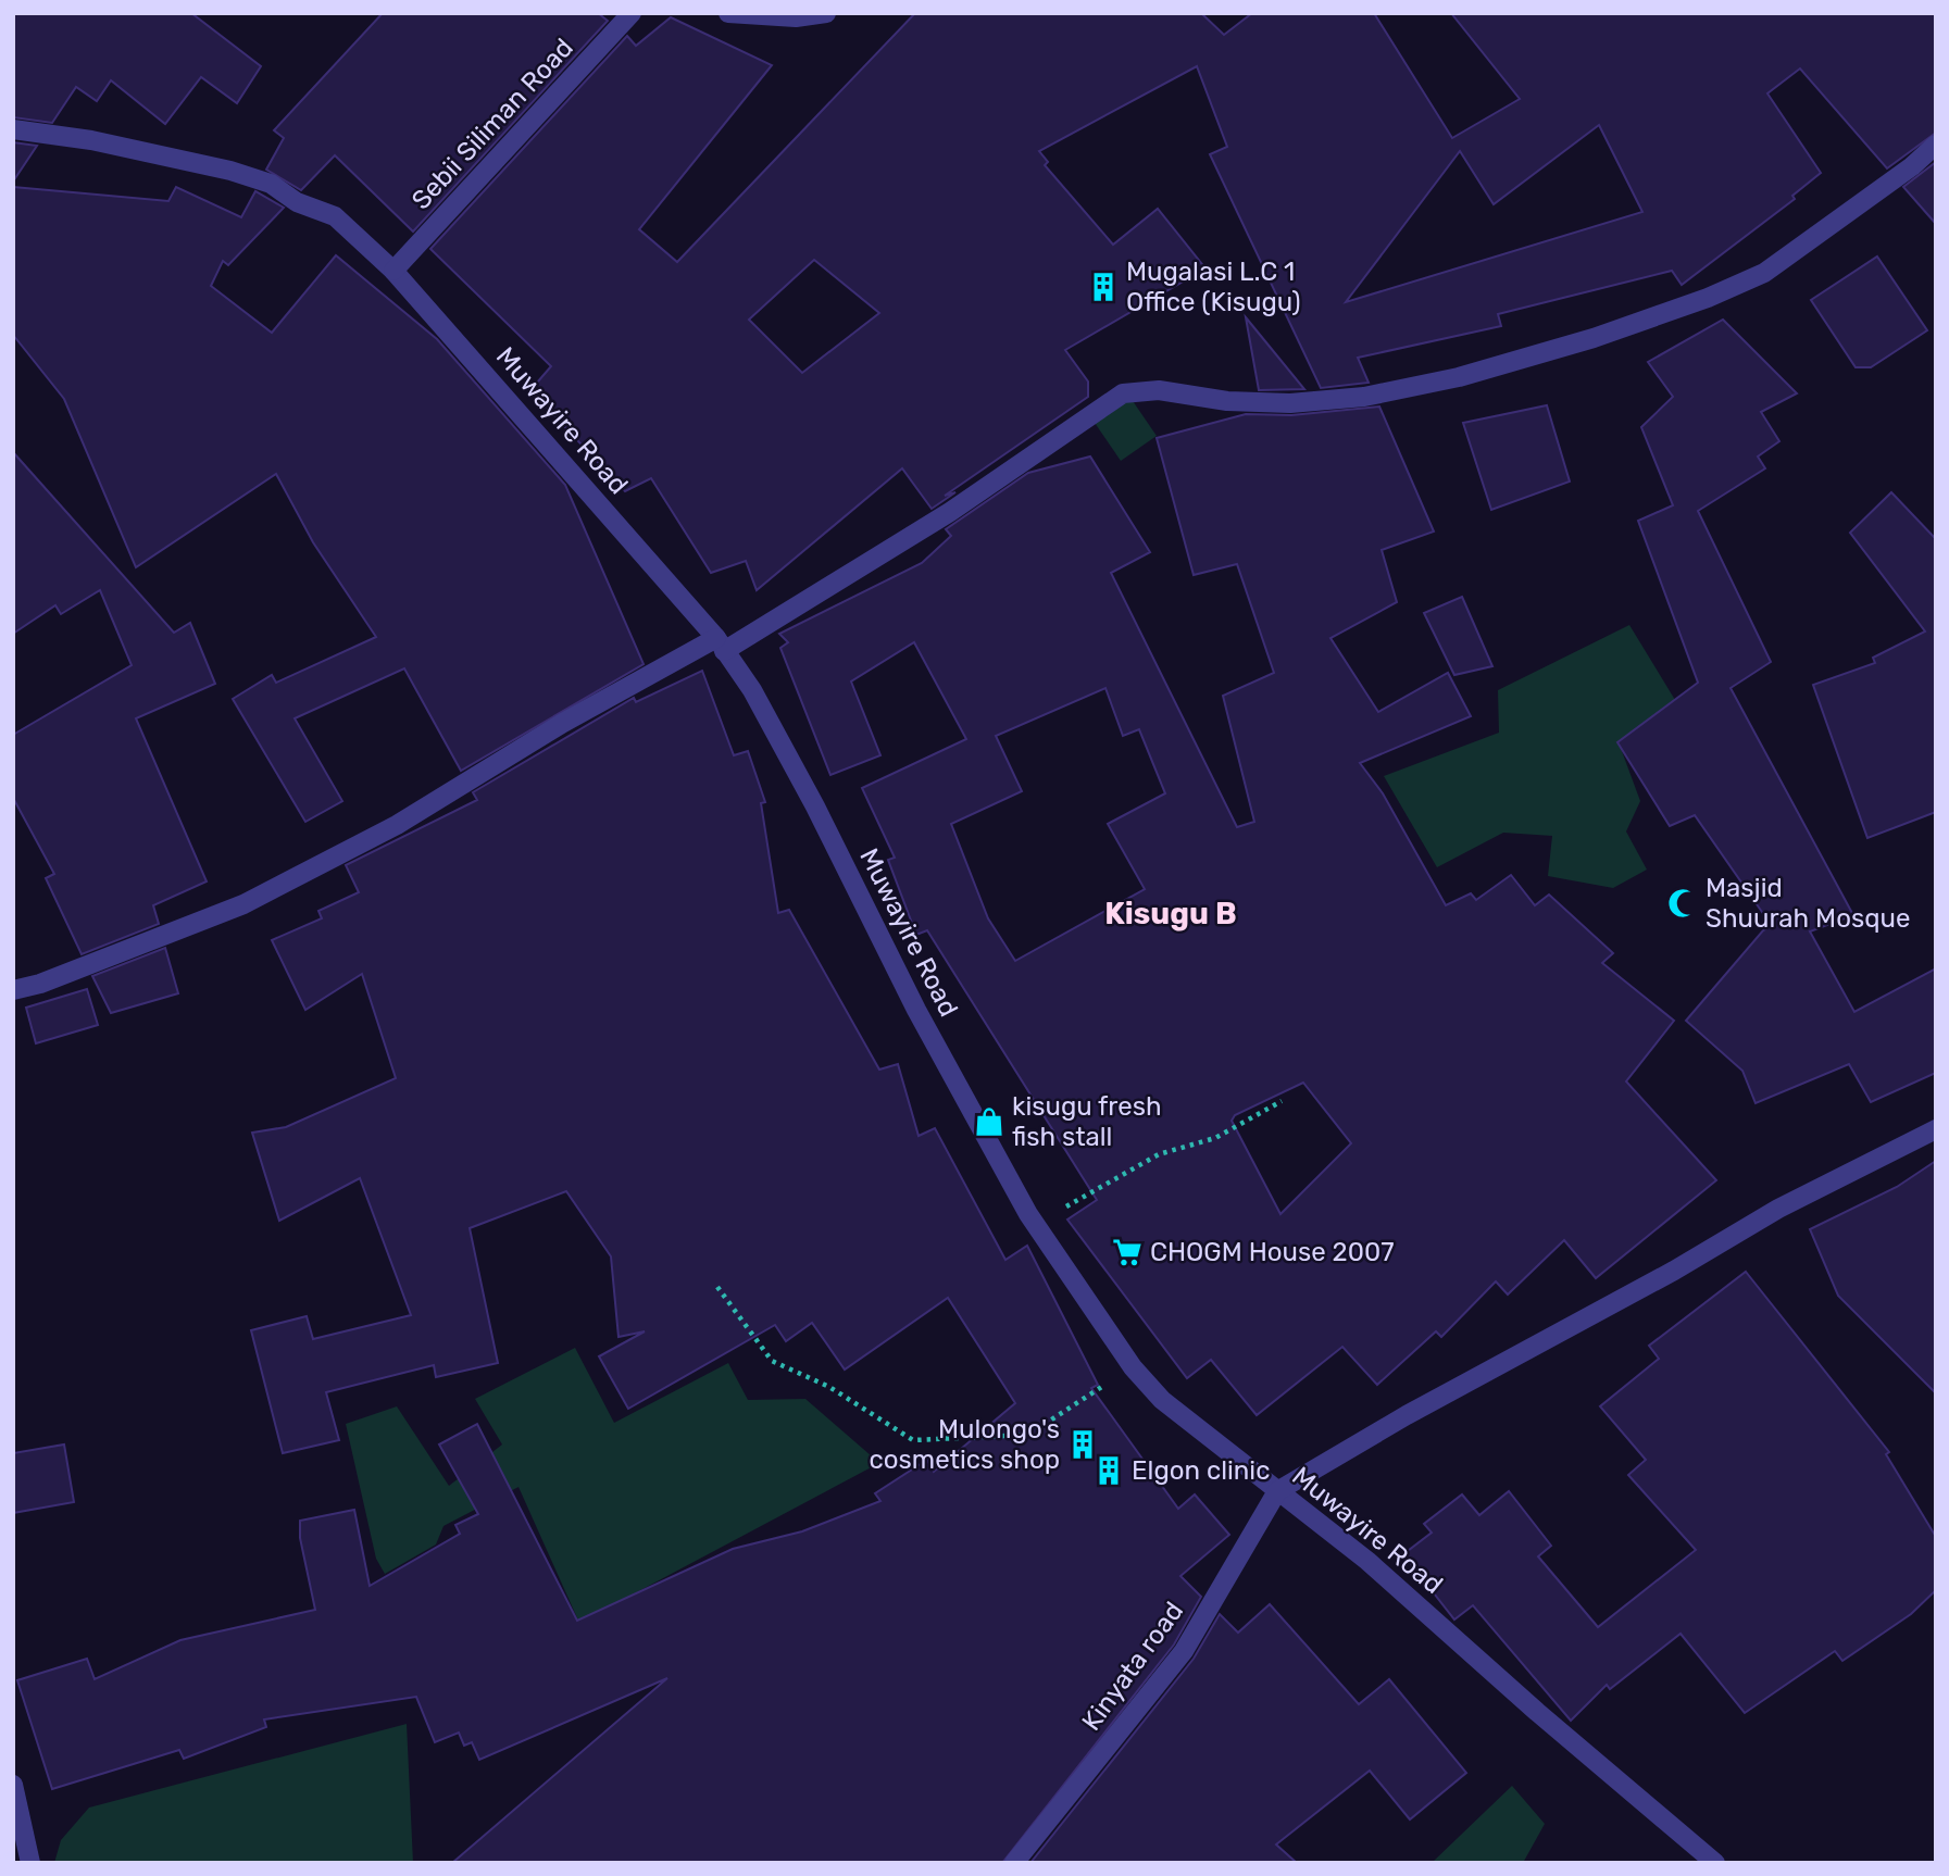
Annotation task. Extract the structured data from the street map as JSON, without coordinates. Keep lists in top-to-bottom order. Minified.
{"streets":{"street":["Sebii Siliman Road","Muwayire Road","Kinyata road"]},"crossings":[["Sebii Siliman Road","Muwayire Road"],["Muwayire Road","Kinyata road"]],"districts":["Kisugu B"],"places":{"building":["Mugalasi L.C 1 Office (Kisugu)","Mulongo's cosmetics shop","Elgon clinic"],"mosque":["Masjid Shuurah Mosque"],"shop":["kisugu fresh fish stall"],"supermarket":["CHOGM House 2007"]}}
